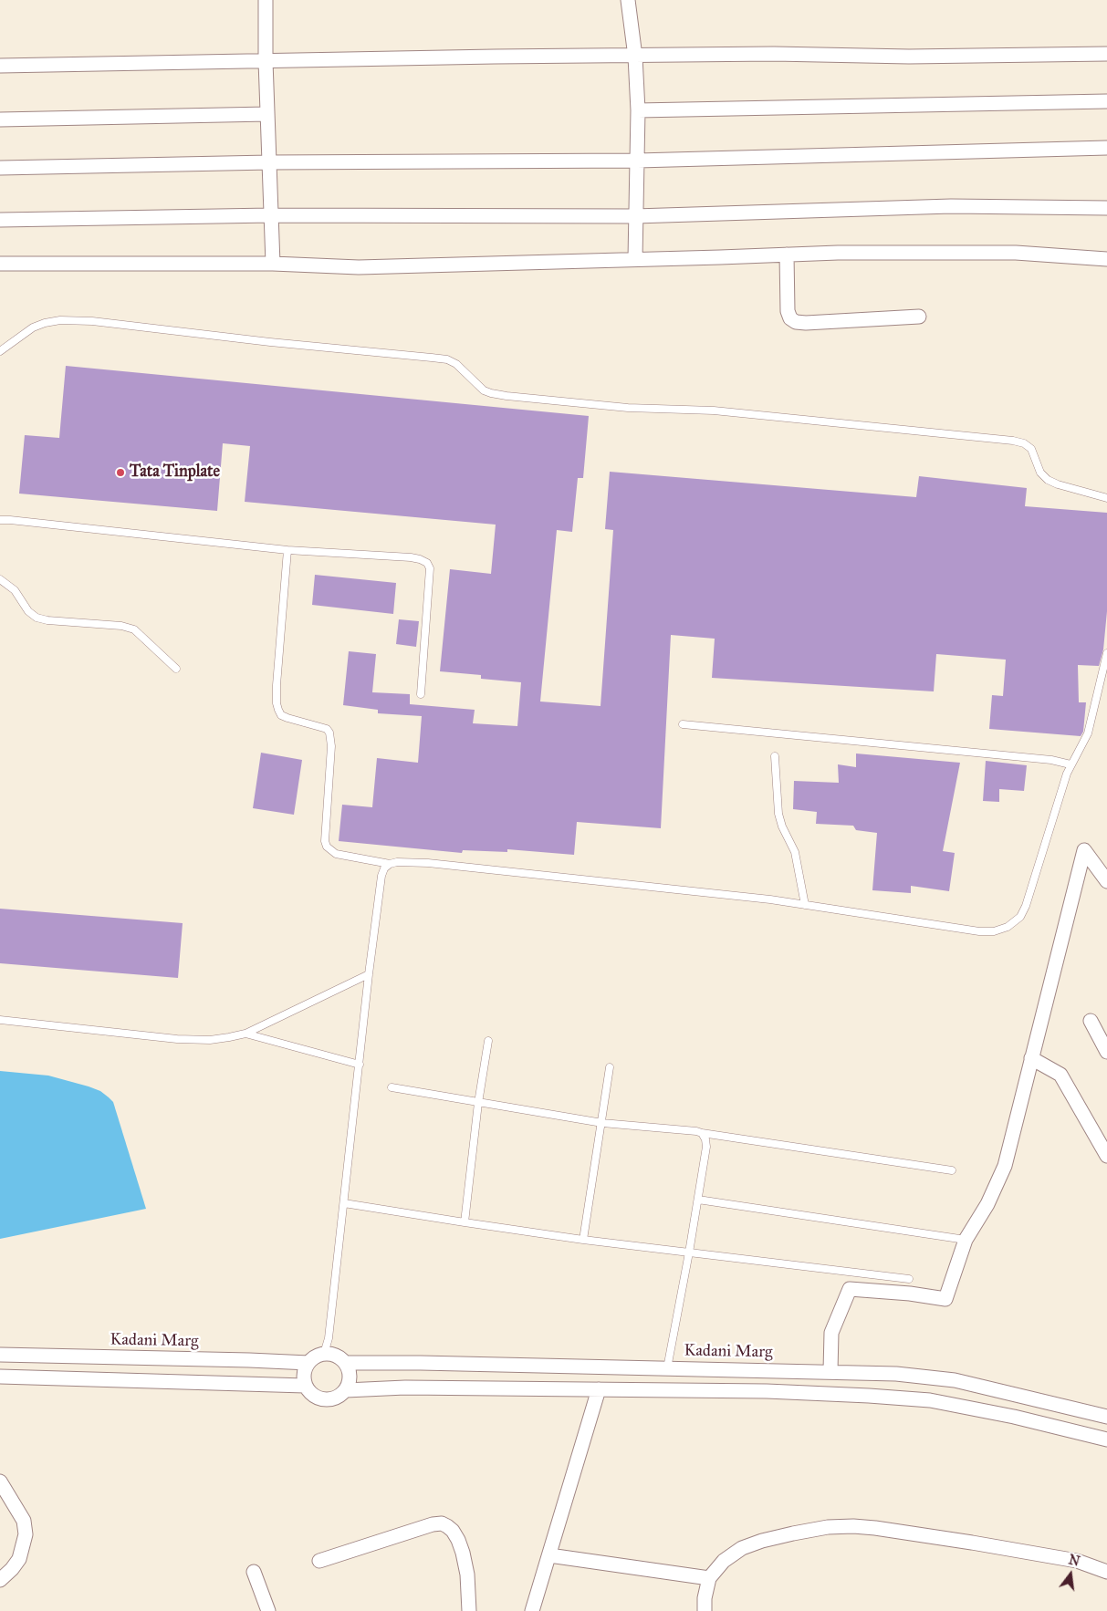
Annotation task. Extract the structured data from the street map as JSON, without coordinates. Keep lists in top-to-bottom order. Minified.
{"streets":{"street":["Kadani Marg"]},"places":["Tata Tinplate"],"north":"top"}
